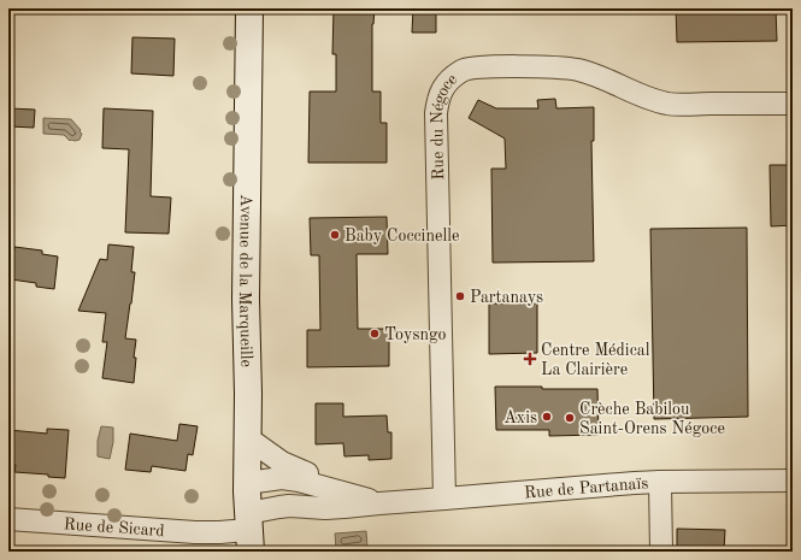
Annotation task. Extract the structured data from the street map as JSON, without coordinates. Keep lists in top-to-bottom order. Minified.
{"streets":{"street":["Rue du Négoce","Avenue de la Marqueille","Rue de Partanaïs","Rue de Sicard"]},"crossings":[["Rue du Négoce","Rue de Partanaïs"],["Avenue de la Marqueille","Rue de Partanaïs"],["Avenue de la Marqueille","Rue de Sicard"],["Rue de Partanaïs","Rue de Sicard"]],"places":{"other":["Baby Coccinelle","Partanays","Toysngo","Axis","Crèche Babilou Saint-Orens Négoce"],"health":["Centre Médical La Clairière"]}}
